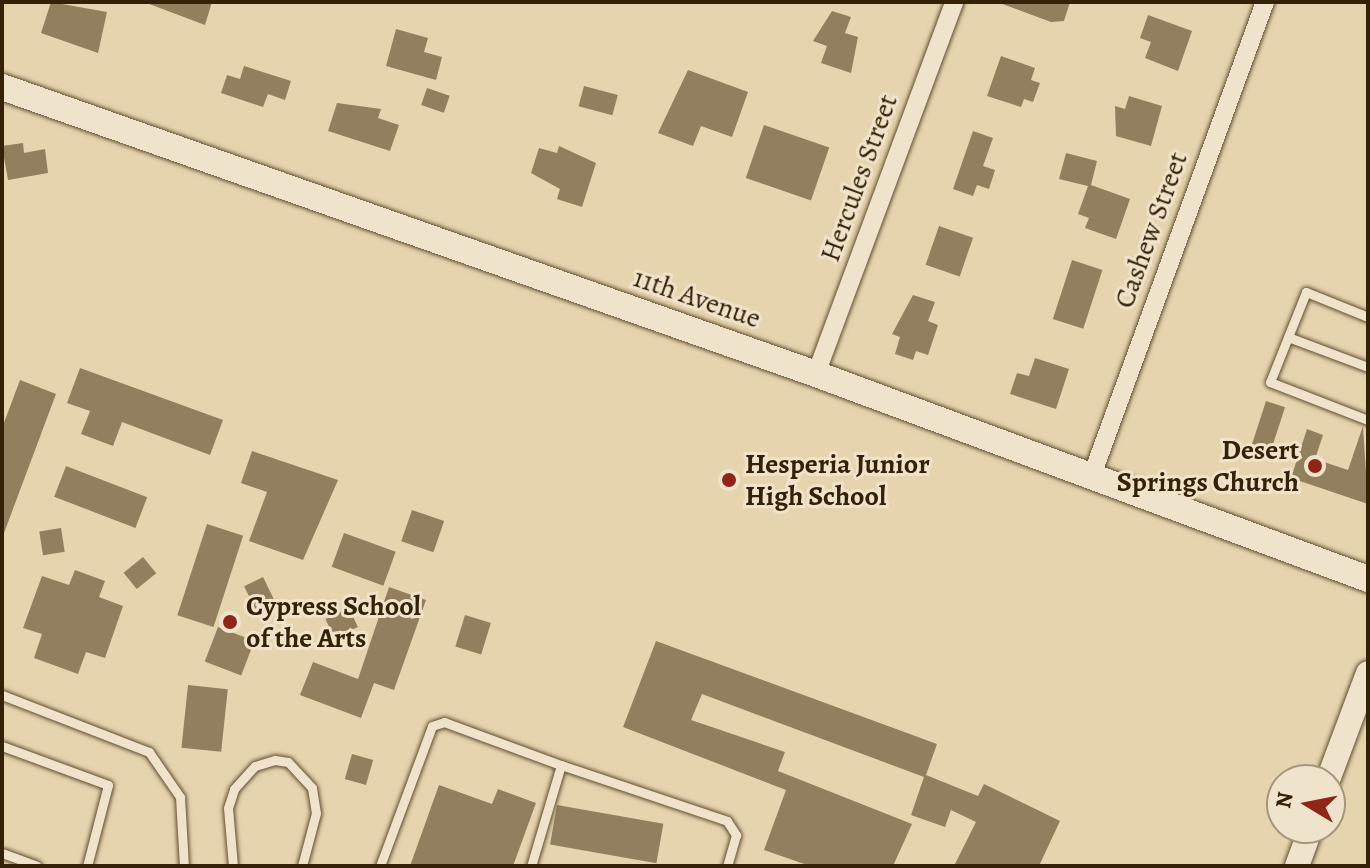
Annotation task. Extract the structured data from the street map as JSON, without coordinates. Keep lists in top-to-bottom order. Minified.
{"streets":{"main road":["11th Avenue"],"street":["Hercules Street","Cashew Street"]},"crossings":[["Hercules Street","11th Avenue"],["Cashew Street","11th Avenue"]],"places":["Desert Springs Church","Hesperia Junior High School","Cypress School of the Arts"],"north":"left"}
